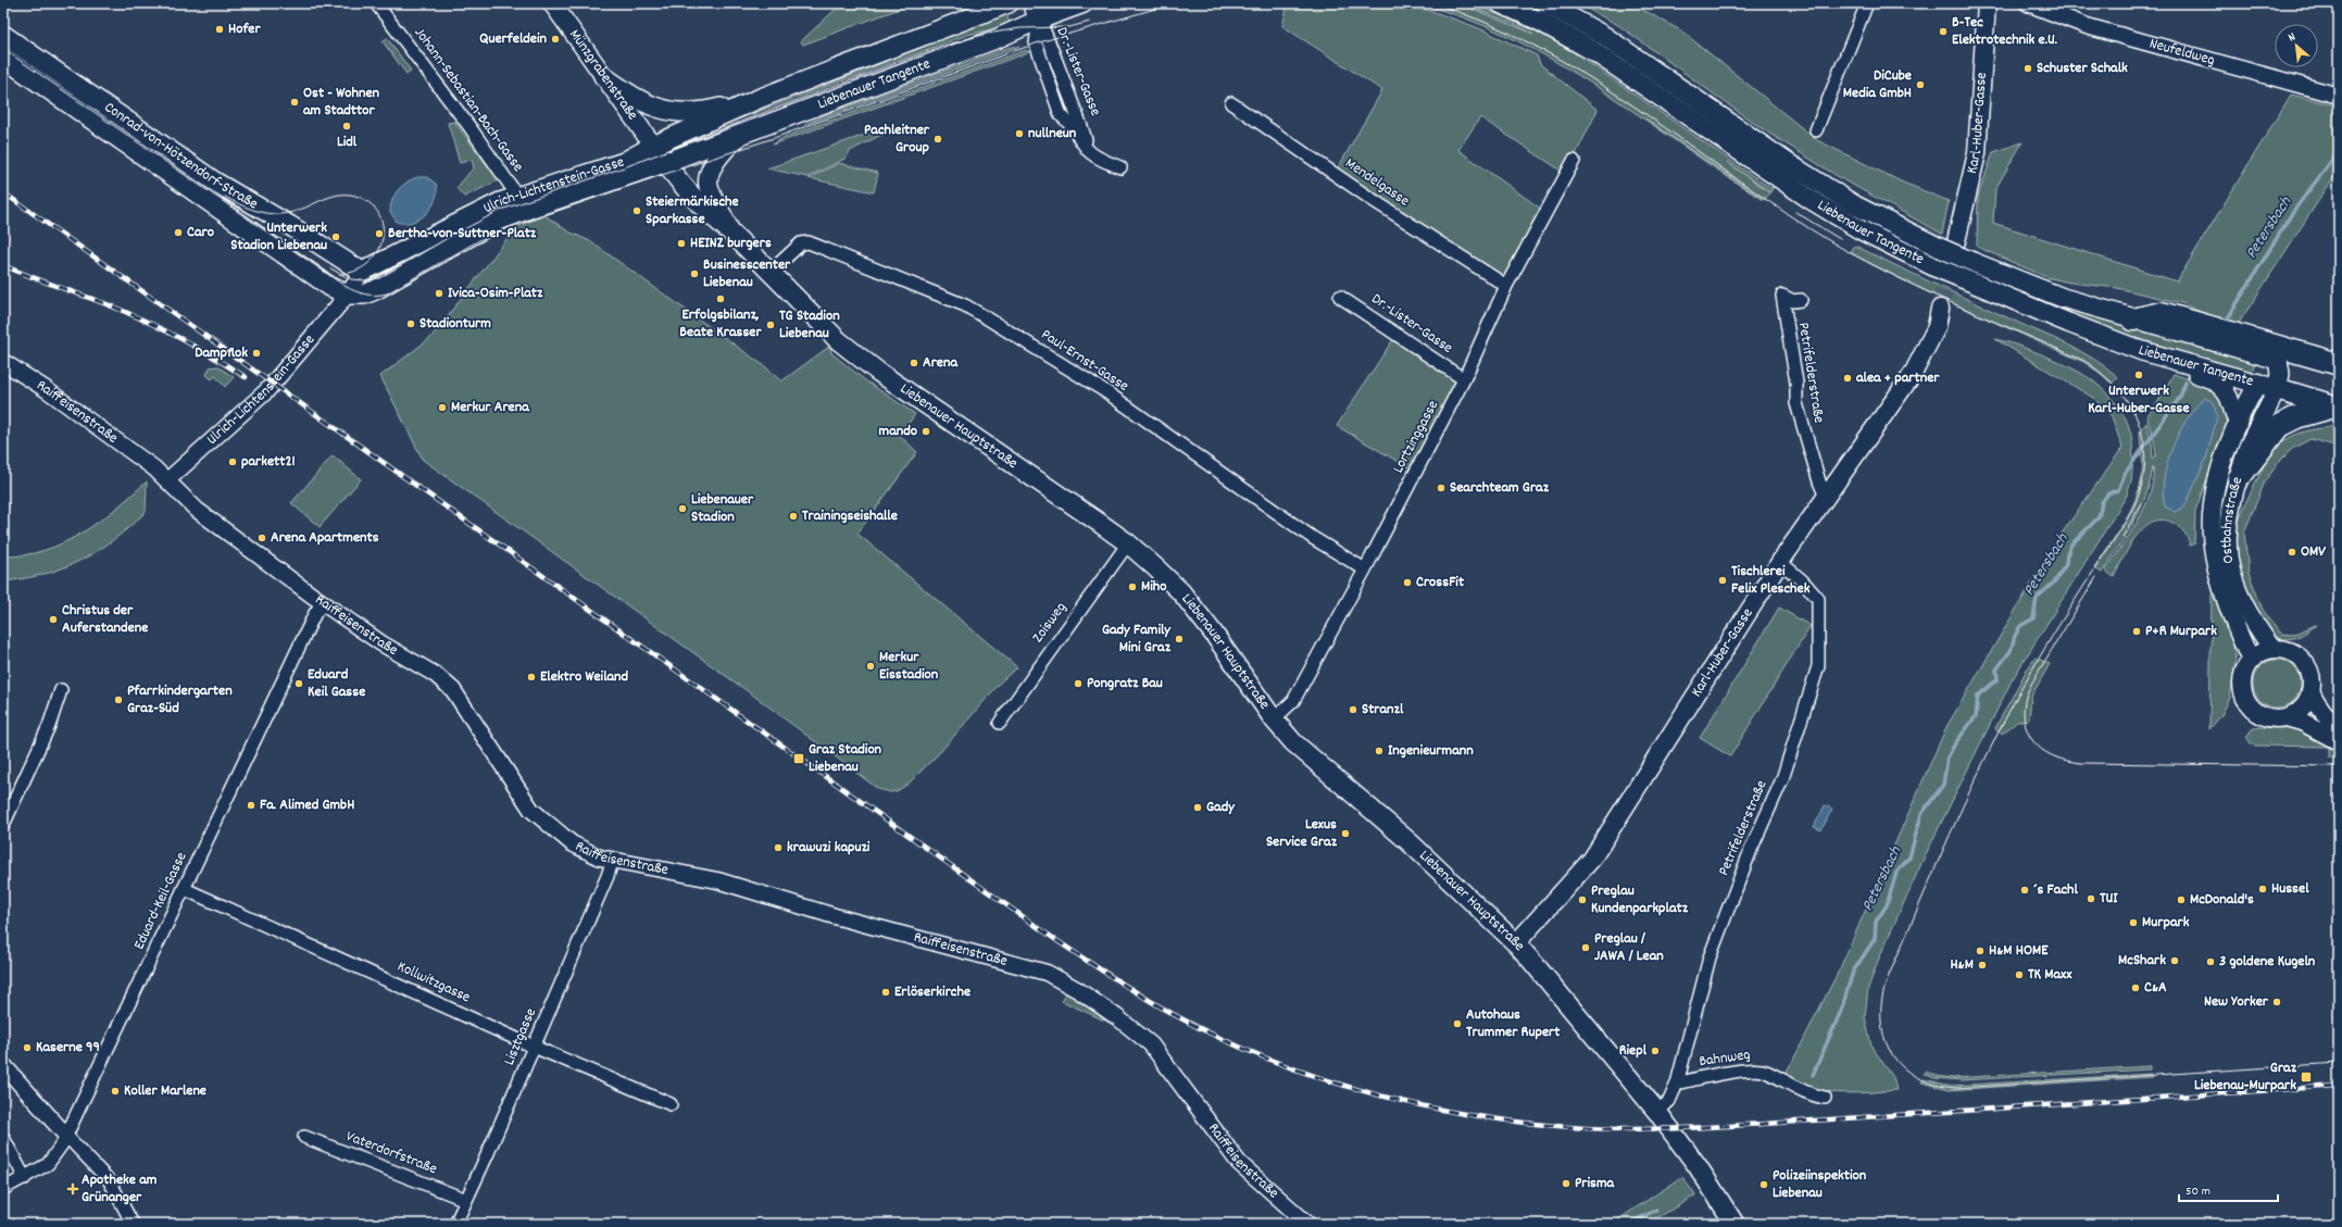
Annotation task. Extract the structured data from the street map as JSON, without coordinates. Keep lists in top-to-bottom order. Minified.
{"streets":{"main road":["Münzgrabenstraße","Liebenauer Tangente","Karl-Huber-Gasse","Conrad-von-Hötzendorf-Straße","Ulrich-Lichtenstein-Gasse","Liebenauer Hauptstraße","Ostbahnstraße"],"street":["Neufeldweg","Dr.-Lister-Gasse","Johann-Sebastian-Bach-Gasse","Mendelgasse","Paul-Ernst-Gasse","Petrifelderstraße","Raiffeisenstraße","Lortzinggasse","Zoisweg","Eduard-Keil-Gasse","Kollwitzgasse","Lisztgasse","Bahnweg","Vaterdorfstraße"]},"crossings":[["Dr.-Lister-Gasse","Liebenauer Tangente"],["Dr.-Lister-Gasse","Lortzinggasse"],["Münzgrabenstraße","Liebenauer Tangente"],["Münzgrabenstraße","Ulrich-Lichtenstein-Gasse"],["Münzgrabenstraße","Liebenauer Hauptstraße"],["Liebenauer Tangente","Karl-Huber-Gasse"],["Liebenauer Tangente","Ulrich-Lichtenstein-Gasse"],["Liebenauer Tangente","Liebenauer Hauptstraße"],["Liebenauer Tangente","Ostbahnstraße"],["Johann-Sebastian-Bach-Gasse","Ulrich-Lichtenstein-Gasse"],["Karl-Huber-Gasse","Petrifelderstraße"],["Karl-Huber-Gasse","Liebenauer Hauptstraße"],["Conrad-von-Hötzendorf-Straße","Ulrich-Lichtenstein-Gasse"],["Mendelgasse","Lortzinggasse"],["Ulrich-Lichtenstein-Gasse","Raiffeisenstraße"],["Ulrich-Lichtenstein-Gasse","Liebenauer Hauptstraße"],["Paul-Ernst-Gasse","Liebenauer Hauptstraße"],["Paul-Ernst-Gasse","Lortzinggasse"],["Petrifelderstraße","Liebenauer Hauptstraße"],["Petrifelderstraße","Bahnweg"],["Raiffeisenstraße","Eduard-Keil-Gasse"],["Raiffeisenstraße","Lisztgasse"],["Liebenauer Hauptstraße","Lortzinggasse"],["Liebenauer Hauptstraße","Zoisweg"],["Eduard-Keil-Gasse","Kollwitzgasse"],["Kollwitzgasse","Lisztgasse"],["Lisztgasse","Vaterdorfstraße"]],"water":["Petersbach"],"places":{"other":["Hofer","B-Tec Elektrotechnik e.U.","Querfeldein","Schuster Schalk","DiCube Media GmbH","Ost - Wohnen am Stadttor","Lidl","nullneun","Pachleitner Group","Steiermärkische Sparkasse","Caro","Bertha-von-Suttner-Platz","Unterwerk Stadion Liebenau","HEINZ burgers","Businesscenter Liebenau","Ivica-Osim-Platz","Erfolgsbilanz, Beate Krasser","Stadionturm","TG Stadion Liebenau","Dampflok","Arena","Unterwerk Karl-Huber-Gasse","alea + partner","Merkur Arena","mando","parkett21","Searchteam Graz","Liebenauer Stadion","Trainingseishalle","Arena Apartments","OMV","Tischlerei Felix Pleschek","CrossFit","Miho","Christus der Auferstandene","P+R Murpark","Gady Family Mini Graz","Merkur Eisstadion","Elektro Weiland","Eduard Keil Gasse","Pongratz Bau","Pfarrkindergarten Graz-Süd","Stranzl","Ingenieurmann","Fa. Alimed GmbH","Gady","Lexus Service Graz","krawuzi kapuzi","Hussel","´s Fachl","TUI","Preglau Kundenparkplatz","McDonald's","Murpark","Preglau / JAWA / Lean","H&M HOME","McShark","3 goldene Kugeln","H&M","TK Maxx","C&A","Erlöserkirche","New Yorker","Autohaus Trummer Rupert","Kaserne 99","Riepl","Koller Marlene","Prisma","Polizeiinspektion Liebenau"],"transit":["Graz Stadion Liebenau","Graz Liebenau-Murpark"],"health":["Apotheke am Grünanger"]},"scale_bar":"50 m","north":"top left"}
